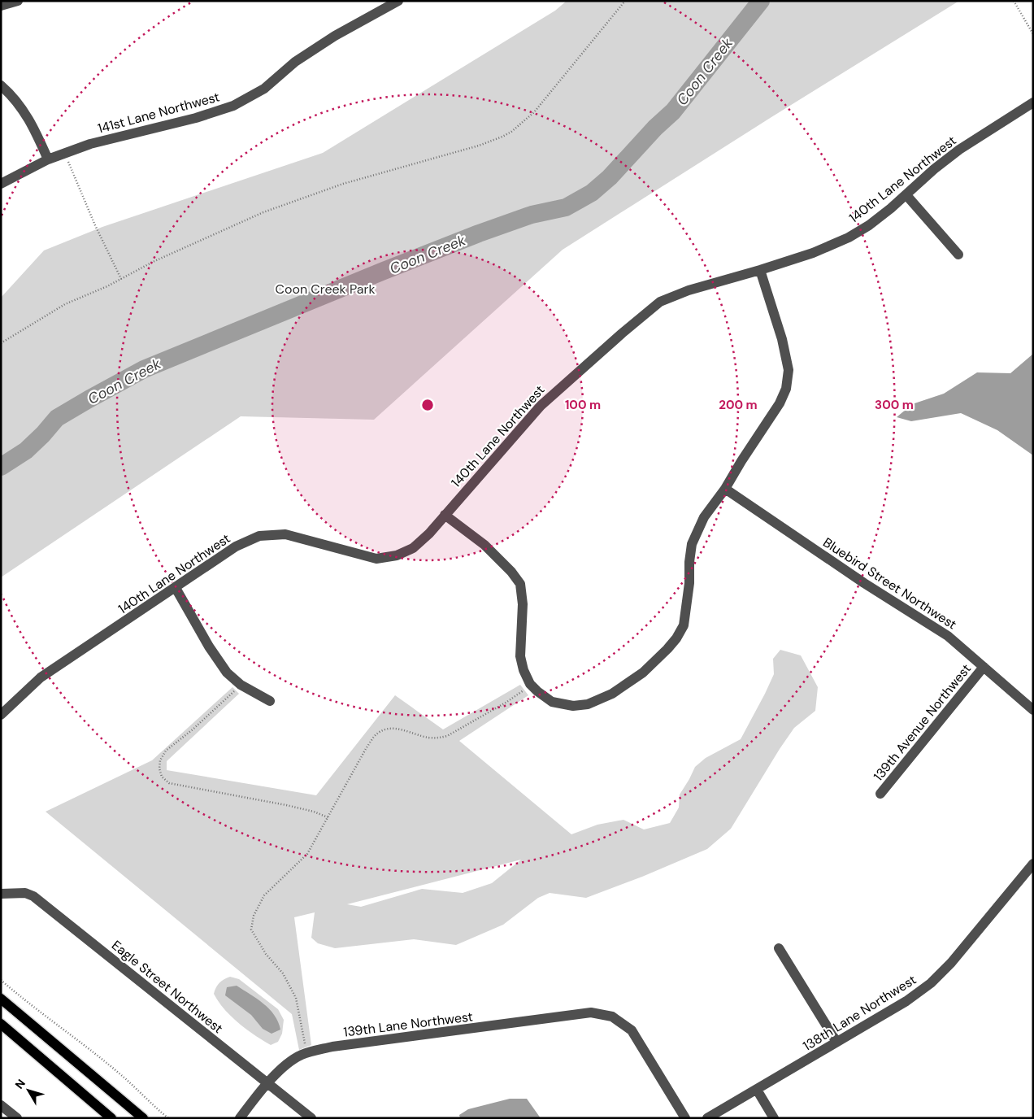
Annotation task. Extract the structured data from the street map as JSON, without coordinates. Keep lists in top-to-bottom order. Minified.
{"streets":{"street":["141st Lane Northwest","140th Lane Northwest","Bluebird Street Northwest","139th Avenue Northwest","Eagle Street Northwest","138th Lane Northwest","139th Lane Northwest"]},"crossings":[["Bluebird Street Northwest","139th Avenue Northwest"],["Eagle Street Northwest","139th Lane Northwest"]],"water":["Coon Creek"],"parks":["Coon Creek Park"],"north":"top left","rings":["100 m","200 m","300 m"]}
